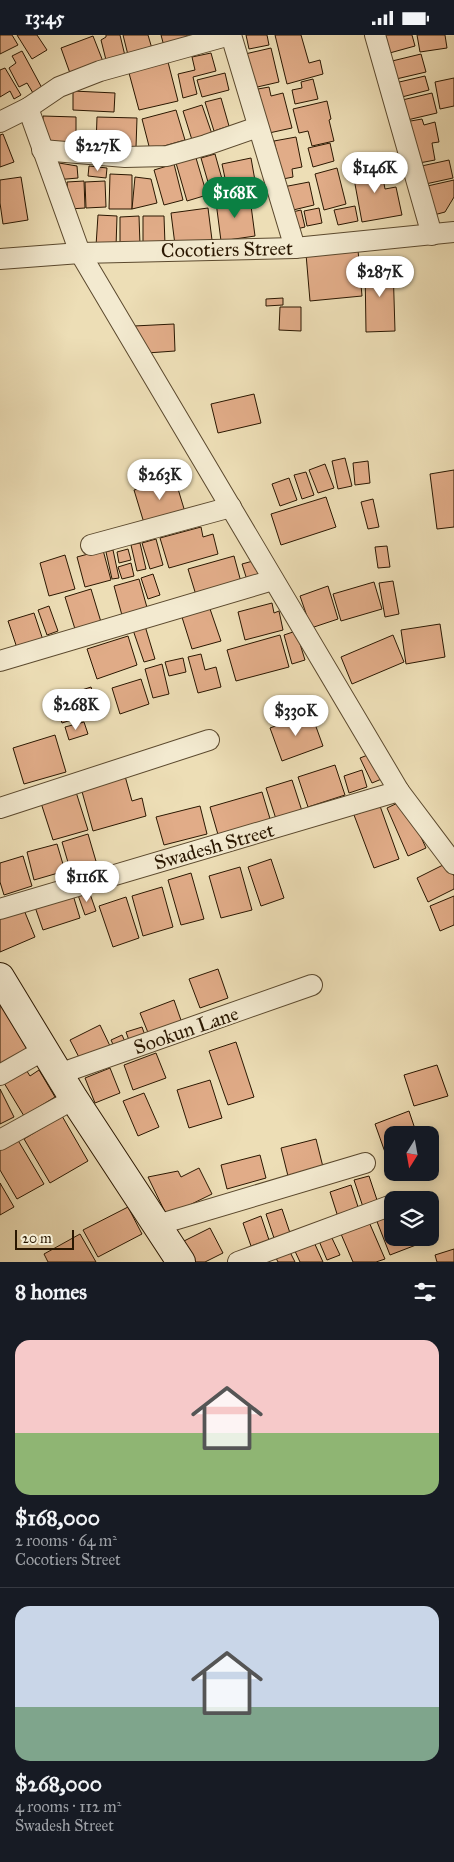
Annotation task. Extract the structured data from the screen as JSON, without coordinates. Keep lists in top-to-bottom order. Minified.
{"streets":{"street":["Cocotiers Street","Swadesh Street","Sookun Lane"]},"scale_bar":"20 m","north":"bottom","page":{"status":"13:45","price":["$227K","$146K","$168K","$287K","$263K","$268K","$330K","$116K"],"scale":"20 m","heading":"8 homes","list":[{"name":"$168,000","note":"2 rooms · 64 m² · Cocotiers Street"},{"name":"$268,000","note":"4 rooms · 112 m² · Swadesh Street"}]}}
